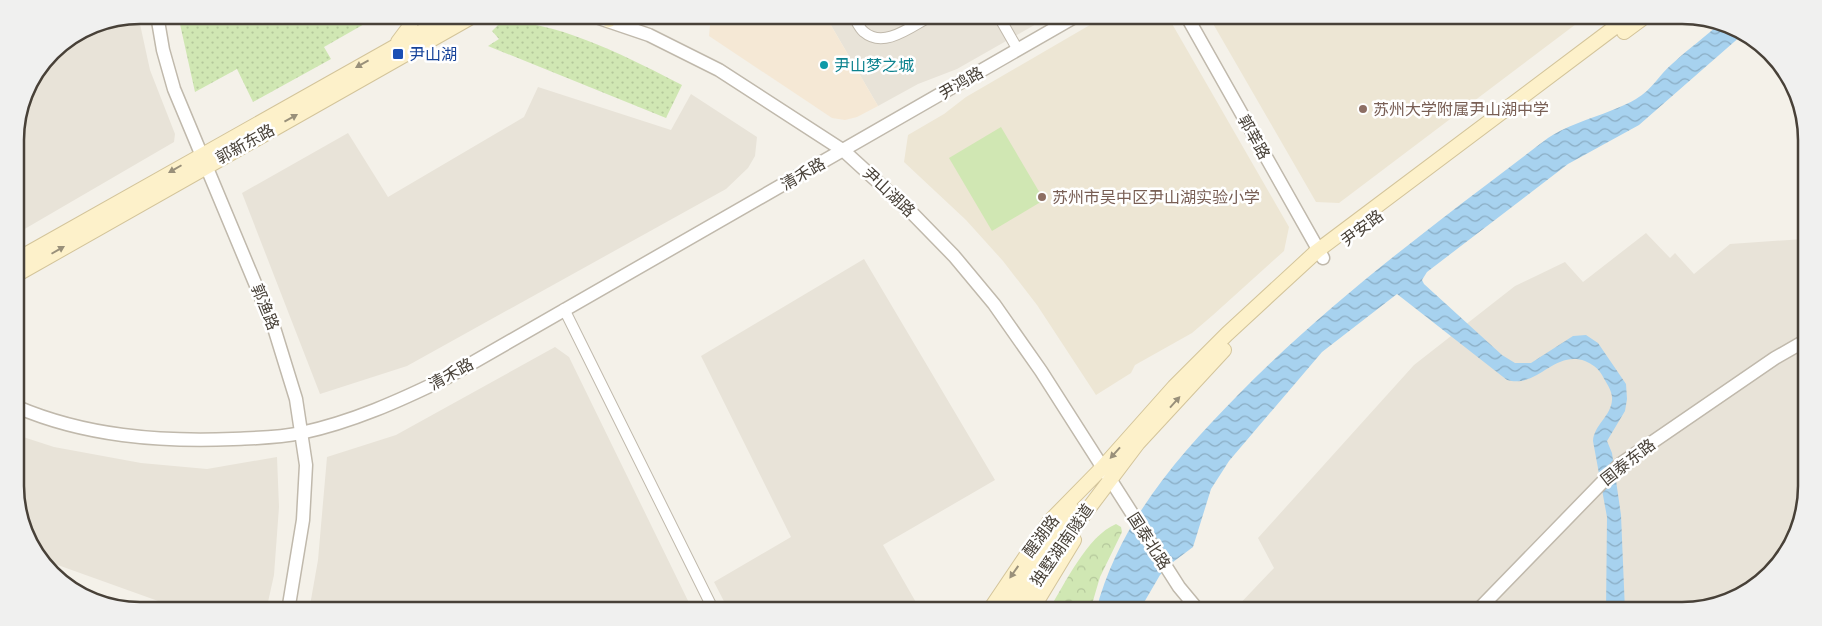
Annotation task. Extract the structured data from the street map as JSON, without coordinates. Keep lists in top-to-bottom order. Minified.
{"streets":{"main road":["郭新东路","尹安路","醒湖路","独墅湖南隧道"],"street":["尹鸿路","郭莘路","清禾路","尹山湖路","郭渔路","国泰东路","国泰北路"]},"crossings":[["尹鸿路","清禾路"],["尹鸿路","尹山湖路"],["郭莘路","尹安路"],["郭新东路","郭渔路"],["清禾路","尹山湖路"],["清禾路","郭渔路"],["尹山湖路","尹安路"],["尹山湖路","醒湖路"],["尹山湖路","国泰北路"],["尹山湖路","独墅湖南隧道"],["尹安路","醒湖路"],["尹安路","国泰北路"],["尹安路","独墅湖南隧道"],["醒湖路","国泰北路"],["醒湖路","独墅湖南隧道"],["国泰北路","独墅湖南隧道"]],"places":{"transit":["尹山湖"],"other":["尹山梦之城","苏州大学附属尹山湖中学","苏州市吴中区尹山湖实验小学"]}}
